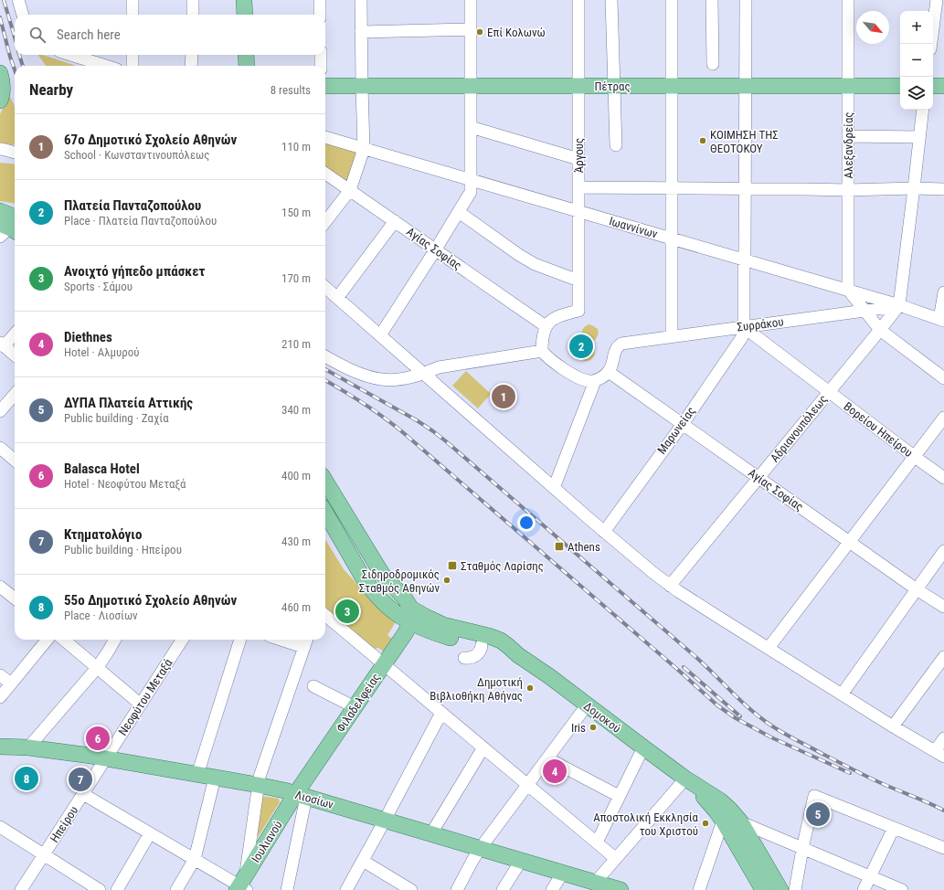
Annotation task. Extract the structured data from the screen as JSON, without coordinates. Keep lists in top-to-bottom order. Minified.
{"streets":{"main road":["Πέτρας","Φιλαδελφείας","Δομοκού","Λιοσίων","Ιουλιανού"],"street":["Αλεξανδρείας","Άργους","Ιωαννίνων","Αγίας Σοφίας","Συρράκου","Αδριανουπόλεως","Βορείου Ηπείρου","Μαρωνείας","Νεοφύτου Μεταξά","Ηπείρου"]},"crossings":[["Πέτρας","Αλεξανδρείας"],["Πέτρας","Άργους"],["Αλεξανδρείας","Ιωαννίνων"],["Άργους","Ιωαννίνων"],["Άργους","Αγίας Σοφίας"],["Ιωαννίνων","Συρράκου"],["Ιωαννίνων","Αδριανουπόλεως"],["Αγίας Σοφίας","Συρράκου"],["Αγίας Σοφίας","Αδριανουπόλεως"],["Αγίας Σοφίας","Μαρωνείας"],["Συρράκου","Αδριανουπόλεως"],["Συρράκου","Βορείου Ηπείρου"],["Συρράκου","Μαρωνείας"],["Αδριανουπόλεως","Βορείου Ηπείρου"],["Βορείου Ηπείρου","Μαρωνείας"],["Νεοφύτου Μεταξά","Λιοσίων"],["Νεοφύτου Μεταξά","Ηπείρου"],["Φιλαδελφείας","Λιοσίων"],["Φιλαδελφείας","Ιουλιανού"],["Λιοσίων","Ηπείρου"],["Λιοσίων","Ιουλιανού"]],"places":{"other":["Επί Κολωνώ","ΚΟΙΜΗΣΗ ΤΗΣ ΘΕΟΤΟΚΟΥ","Σιδηροδρομικός Σταθμός Αθηνών","Δημοτική Βιβλιοθήκη Αθήνας","Iris","Αποστολική Εκκλησία του Χριστού"],"transit":["Athens","Σταθμός Λαρίσης"]},"north":"bottom right","page":{"map_buttons":["+","−"],"search":"Search here","heading":["Nearby","8 results"],"list":[{"mark":"1","name":"67ο Δημοτικό Σχολείο Αθηνών","note":"School · Κωνσταντινουπόλεως","value":"110 m"},{"mark":"2","name":"Πλατεία Πανταζοπούλου","note":"Place · Πλατεία Πανταζοπούλου","value":"150 m"},{"mark":"3","name":"Ανοιχτό γήπεδο μπάσκετ","note":"Sports · Σάμου","value":"170 m"},{"mark":"4","name":"Diethnes","note":"Hotel · Αλμυρού","value":"210 m"},{"mark":"5","name":"ΔΥΠΑ Πλατεία Αττικής","note":"Public building · Ζαχία","value":"340 m"},{"mark":"6","name":"Balasca Hotel","note":"Hotel · Νεοφύτου Μεταξά","value":"400 m"},{"mark":"7","name":"Κτηματολόγιο","note":"Public building · Ηπείρου","value":"430 m"},{"mark":"8","name":"55ο Δημοτικό Σχολείο Αθηνών","note":"Place · Λιοσίων","value":"460 m"}],"pins":["2","1","3","6","4","8","7","5"]}}
